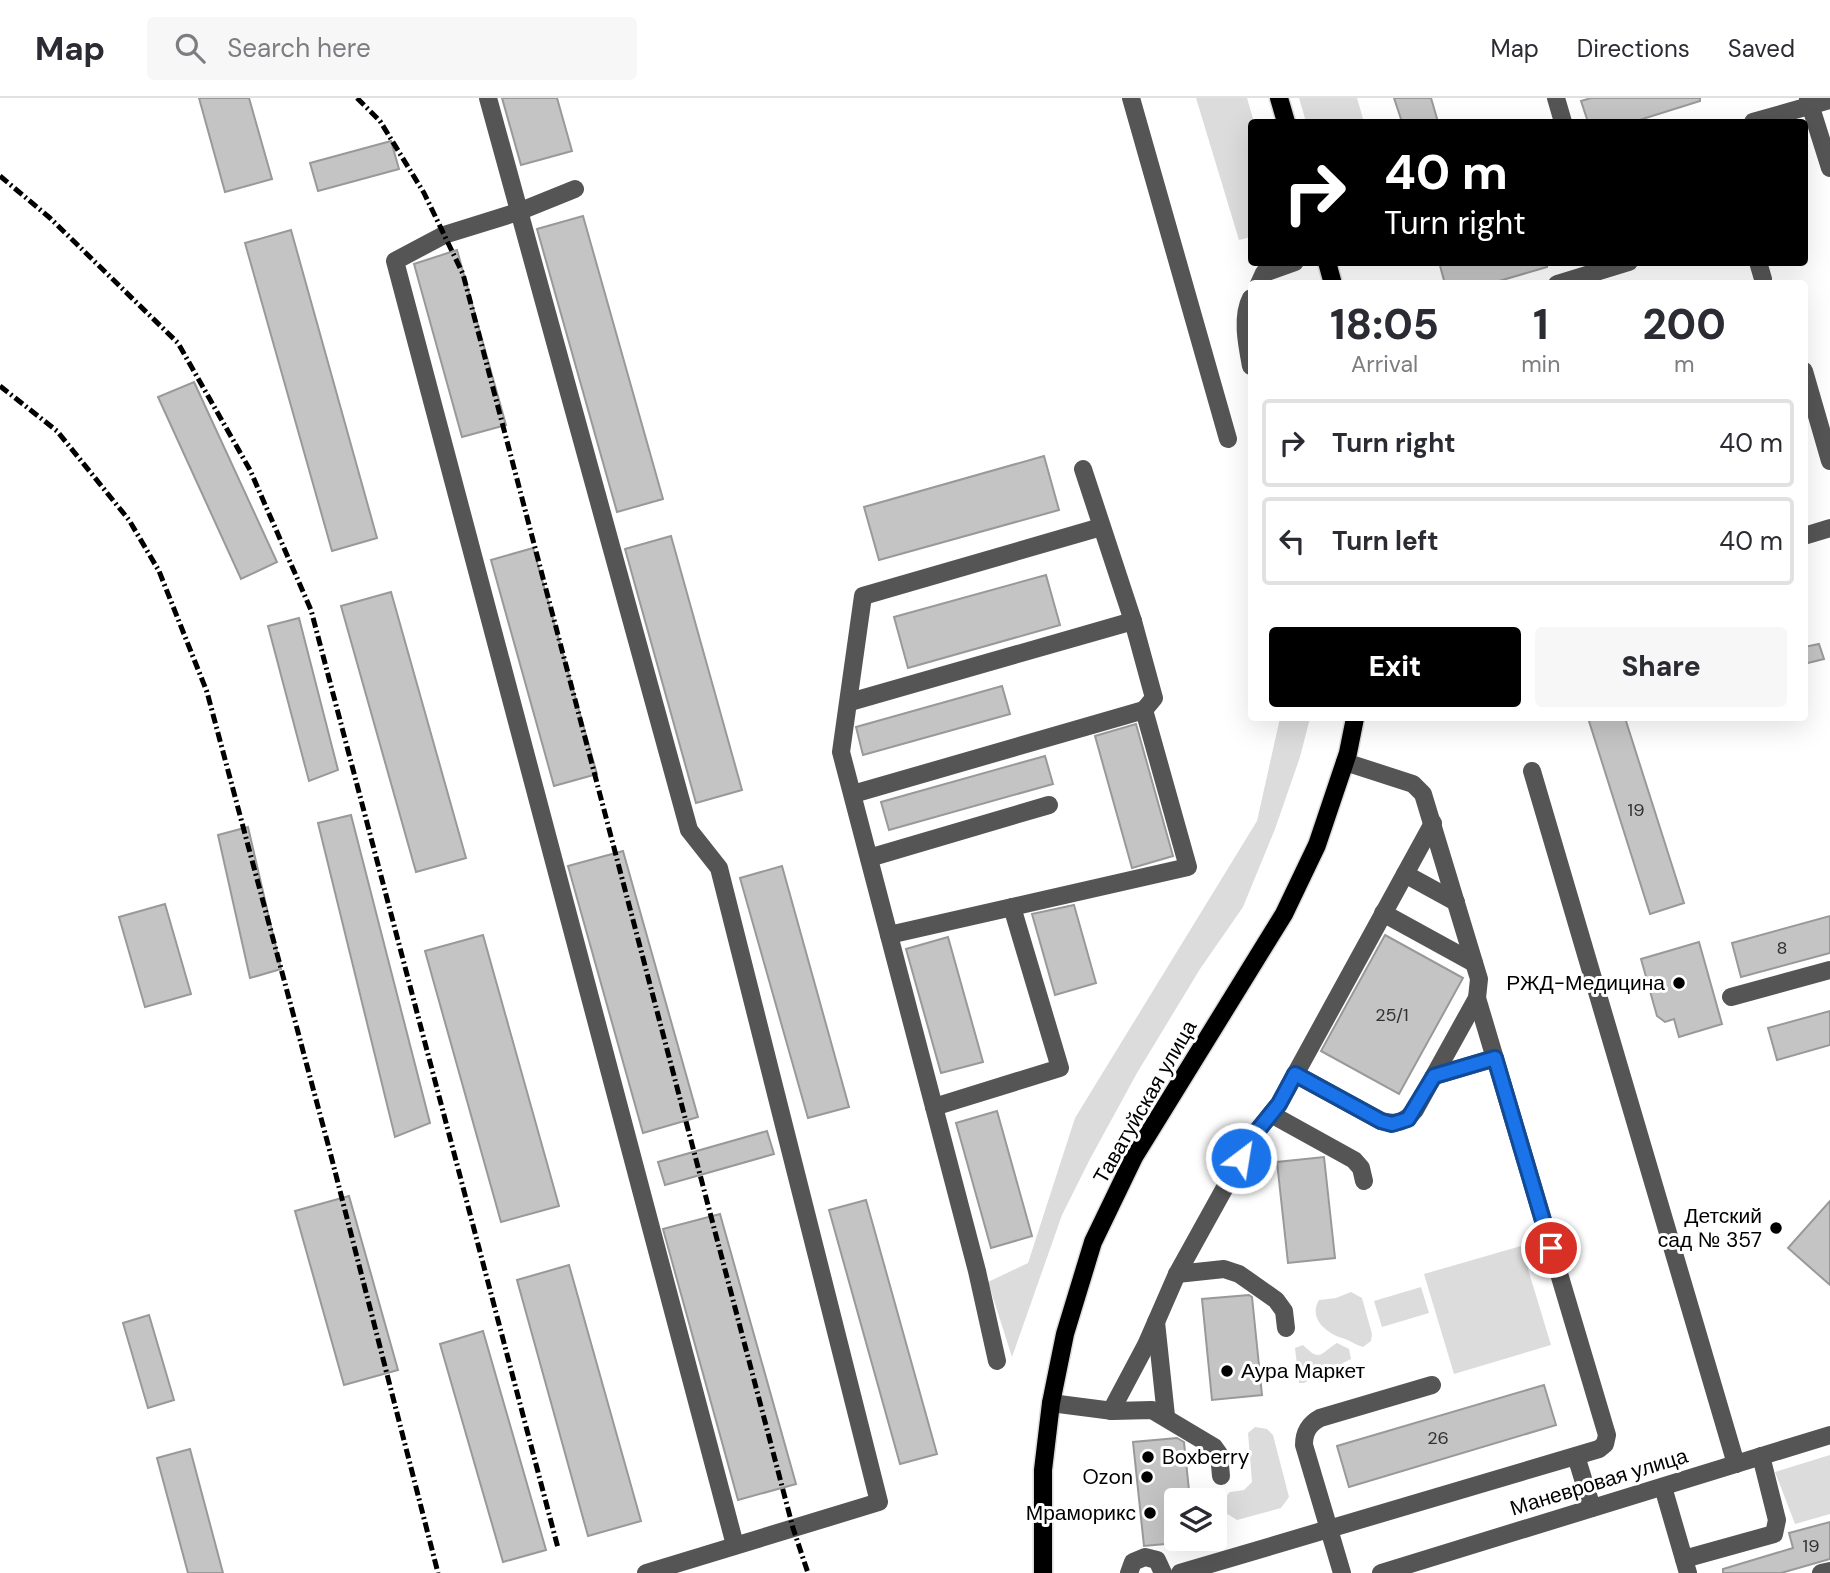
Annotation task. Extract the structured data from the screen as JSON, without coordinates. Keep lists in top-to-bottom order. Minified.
{"streets":{"main road":["Таватуйская улица"],"street":["Маневровая улица"]},"places":["РЖД-Медицина","Детский сад № 357","Аура Маркет","Boxberry","Ozon","Мраморикс"],"house_numbers":["19","8","25/1","26","19"],"page":{"header":"Map","search":"Search here","nav":["Map","Directions","Saved"],"turn":["40 m","Turn right"],"eta":["18:05","Arrival","1","min","200","m"],"list":[{"name":"Turn right","value":"40 m"},{"name":"Turn left","value":"40 m"}],"buttons":["Exit","Share"]}}
